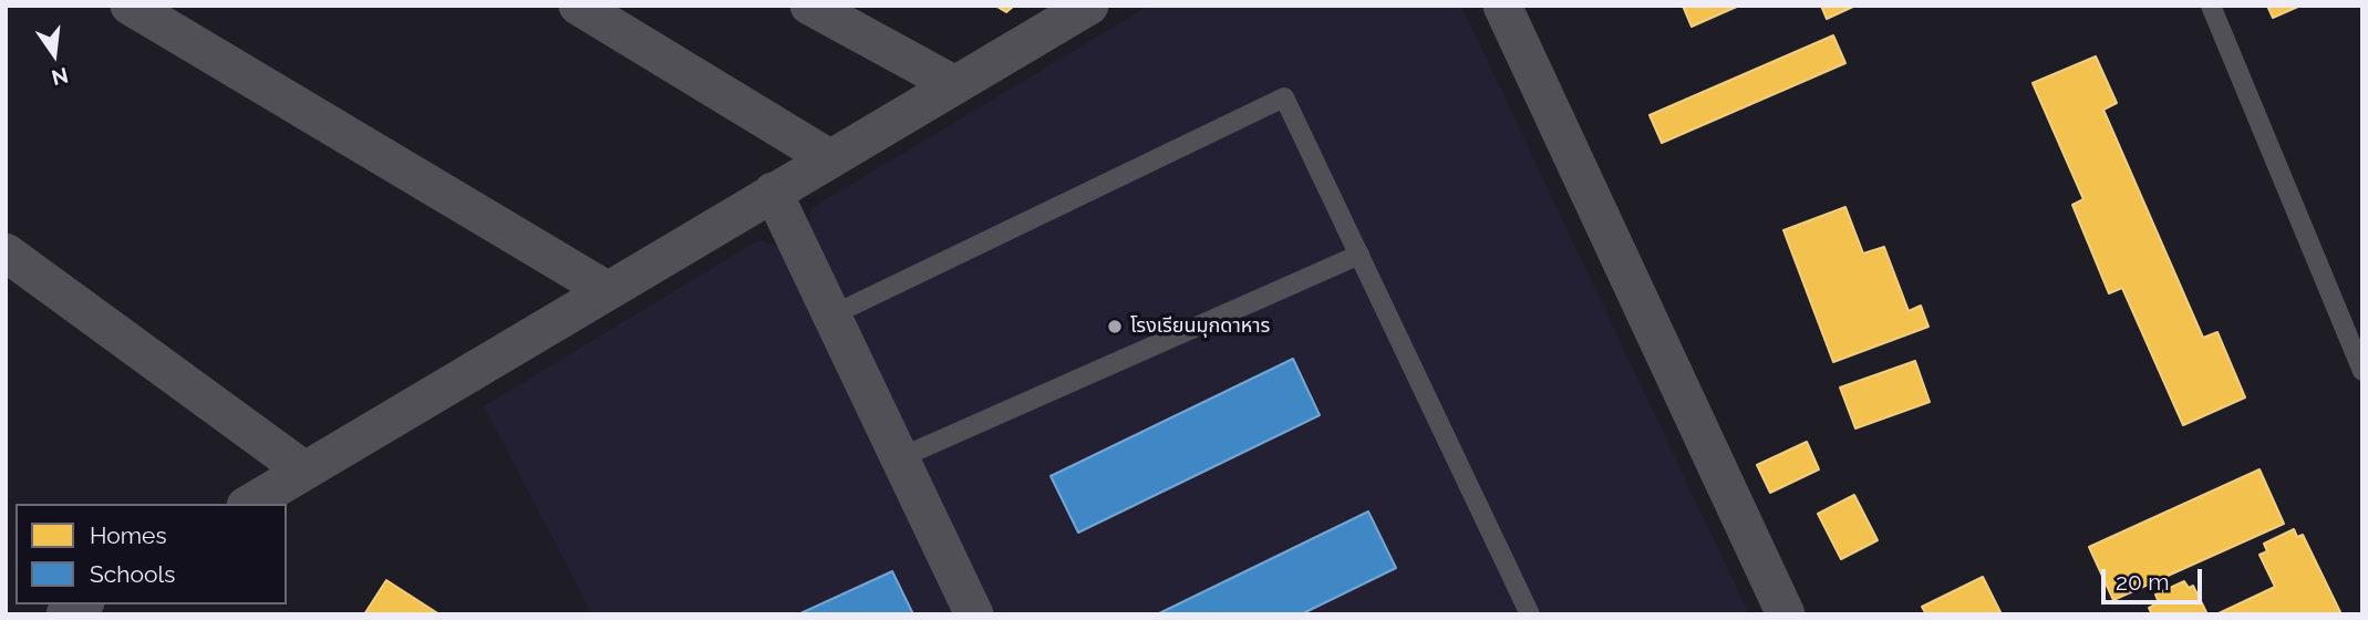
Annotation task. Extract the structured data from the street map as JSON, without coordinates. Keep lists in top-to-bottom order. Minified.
{"places":["โรงเรียนมุกดาหาร"],"legend":["Homes","Schools"],"scale_bar":"20 m","north":"bottom"}
